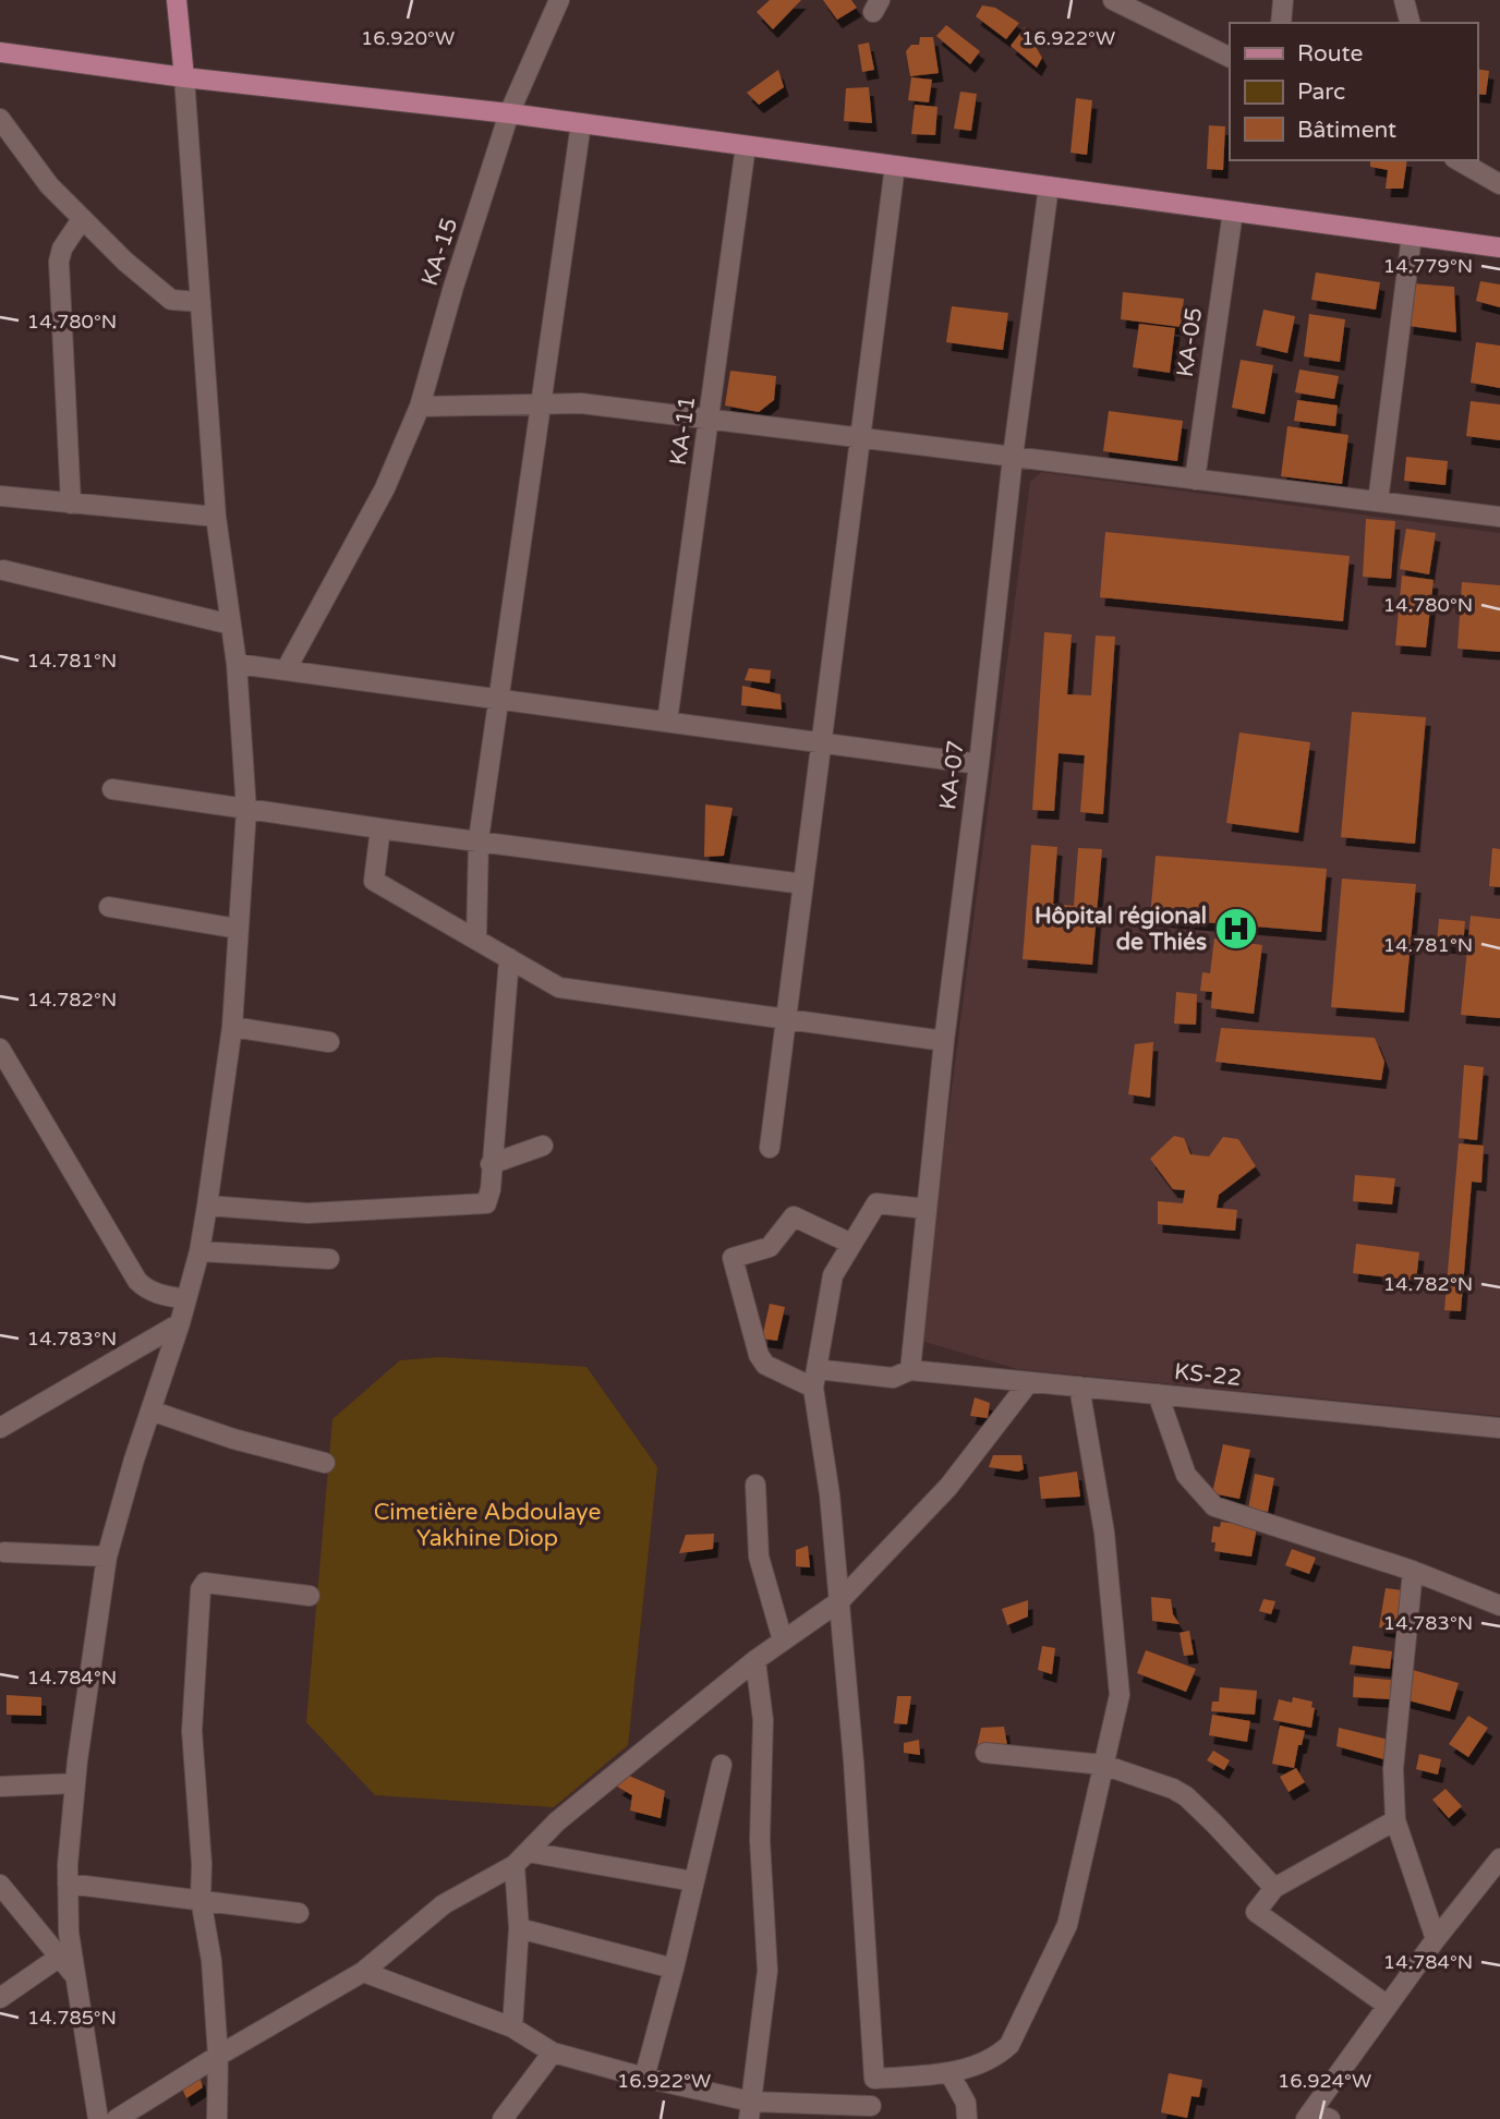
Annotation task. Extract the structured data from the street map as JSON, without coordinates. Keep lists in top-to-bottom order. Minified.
{"streets":{"street":["KA-15","KA-05","KA-11","KA-07","KS-22"]},"crossings":[["KA-07","KS-22"]],"parks":["Cimetière Abdoulaye Yakhine Diop"],"places":{"hospital":["Hôpital régional de Thiés"]},"legend":["Route","Parc","Bâtiment"],"coordinates":["16.920°W","16.922°W","14.779°N","14.780°N","14.781°N","14.782°N","14.783°N","14.784°N","14.785°N","16.924°W"]}
